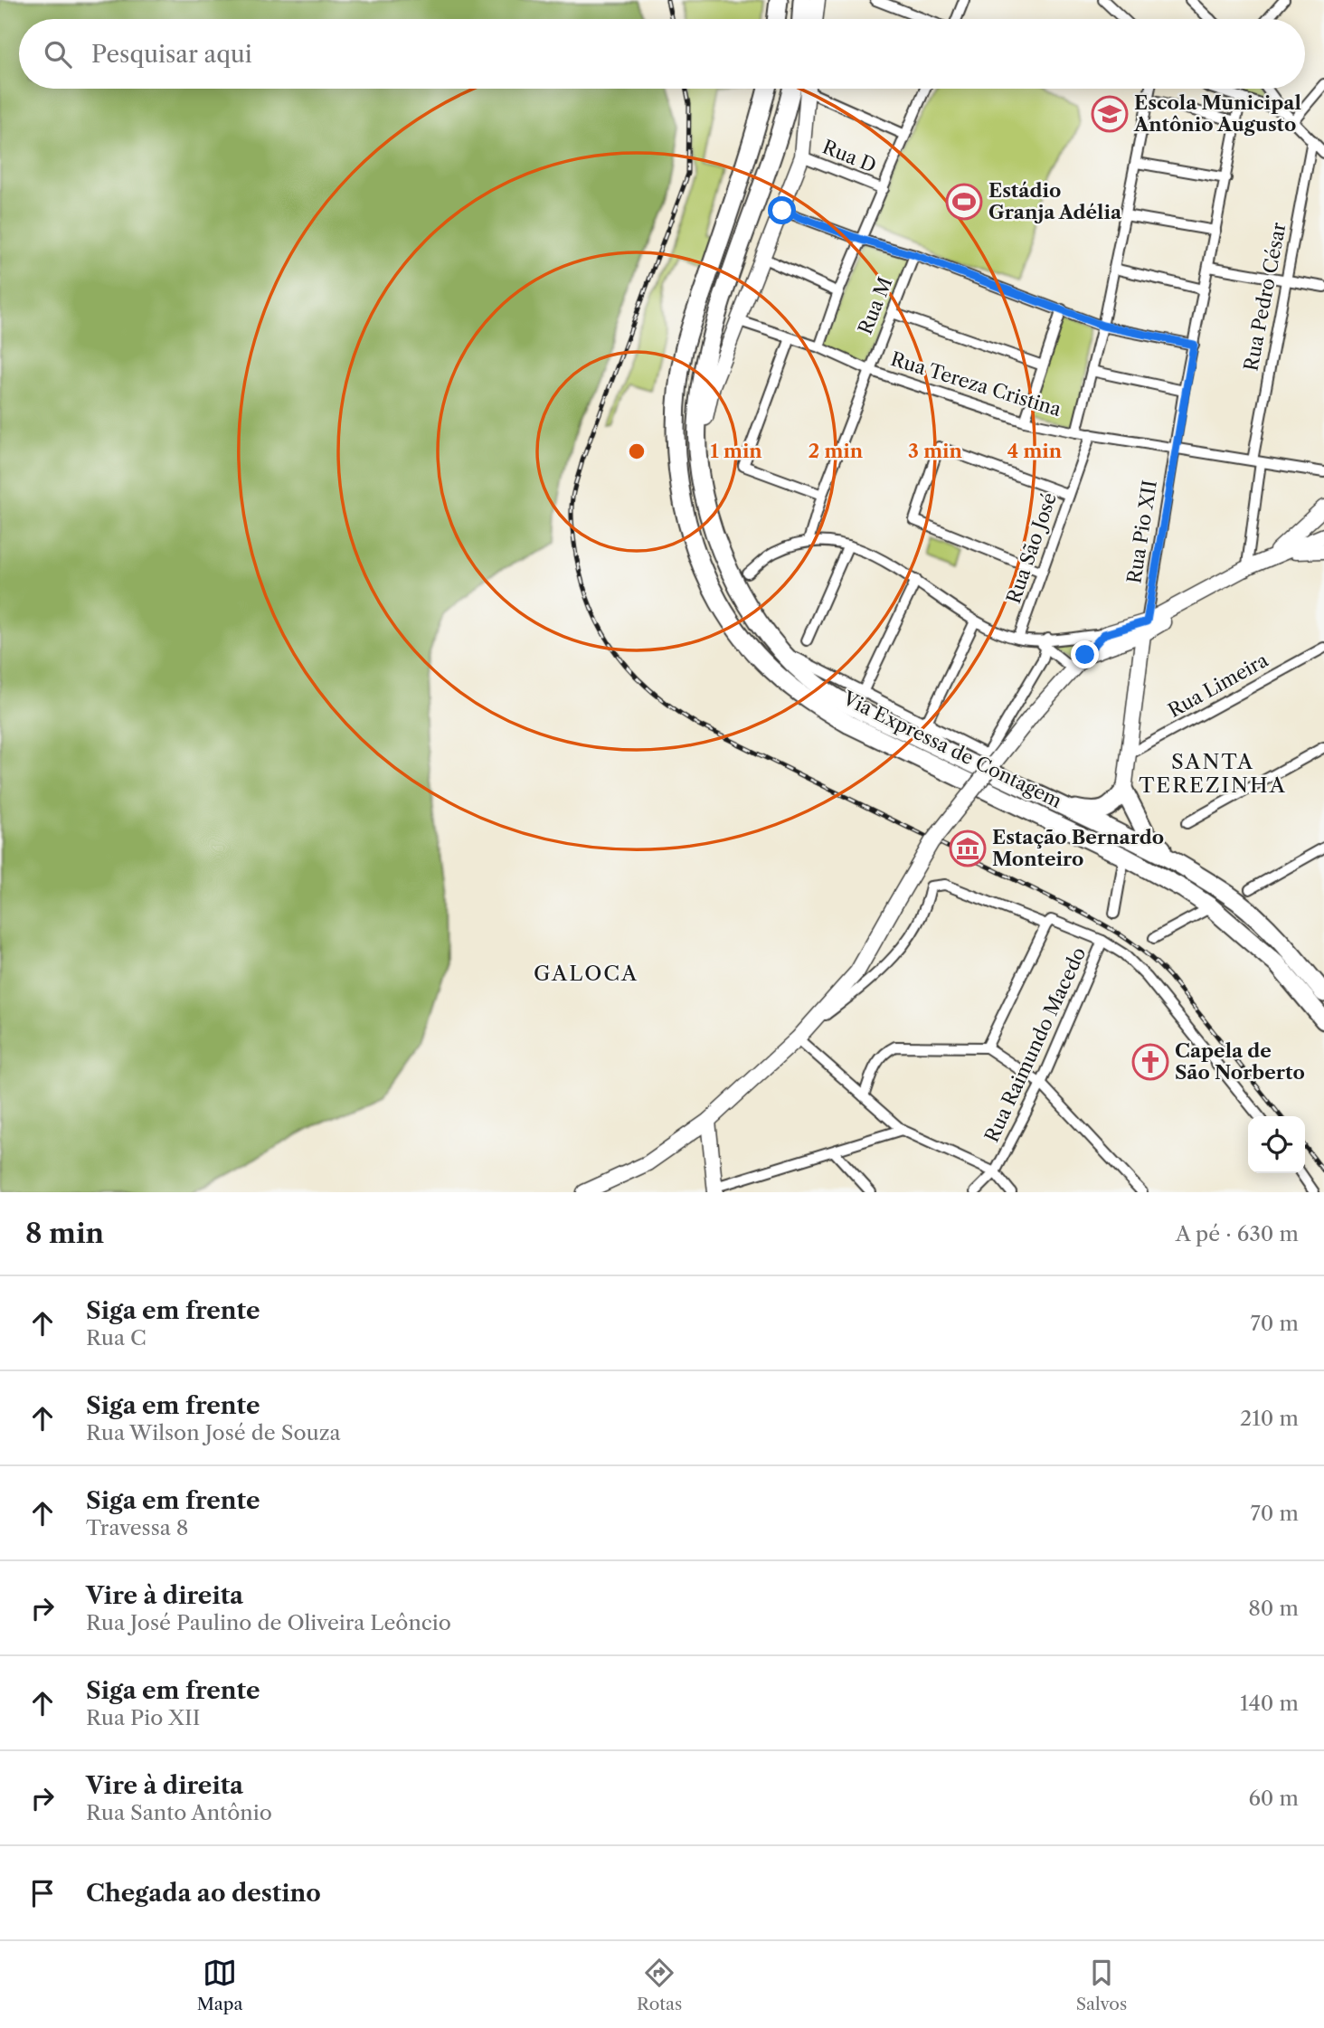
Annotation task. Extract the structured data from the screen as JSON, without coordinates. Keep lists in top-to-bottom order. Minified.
{"streets":{"highway":["Via Expressa de Contagem"],"street":["Rua D","Rua Pedro César","Rua M","Rua Tereza Cristina","Rua Pio XII","Rua São José","Rua Limeira","Rua Raimundo Macedo"]},"crossings":[["Rua Pedro César","Rua Tereza Cristina"],["Rua M","Rua Tereza Cristina"],["Rua Tereza Cristina","Rua Pio XII"],["Rua Tereza Cristina","Rua São José"],["Rua Pio XII","Rua Limeira"]],"districts":["SANTA TEREZINHA","GALOCA"],"places":{"school or university":["Escola Municipal Antônio Augusto"],"sports":["Estádio Granja Adélia"],"museum":["Estação Bernardo Monteiro"],"church":["Capela de São Norberto"]},"page":{"search":"Pesquisar aqui","heading":["8 min","A pé · 630 m"],"list":[["Siga em frente","Rua C","70 m"],["Siga em frente","Rua Wilson José de Souza","210 m"],["Siga em frente","Travessa 8","70 m"],["Vire à direita","Rua José Paulino de Oliveira Leôncio","80 m"],["Siga em frente","Rua Pio XII","140 m"],["Vire à direita","Rua Santo Antônio","60 m"],"Chegada ao destino"],"nav":["Mapa","Rotas","Salvos"]},"rings":["1 min","2 min","3 min","4 min"]}
